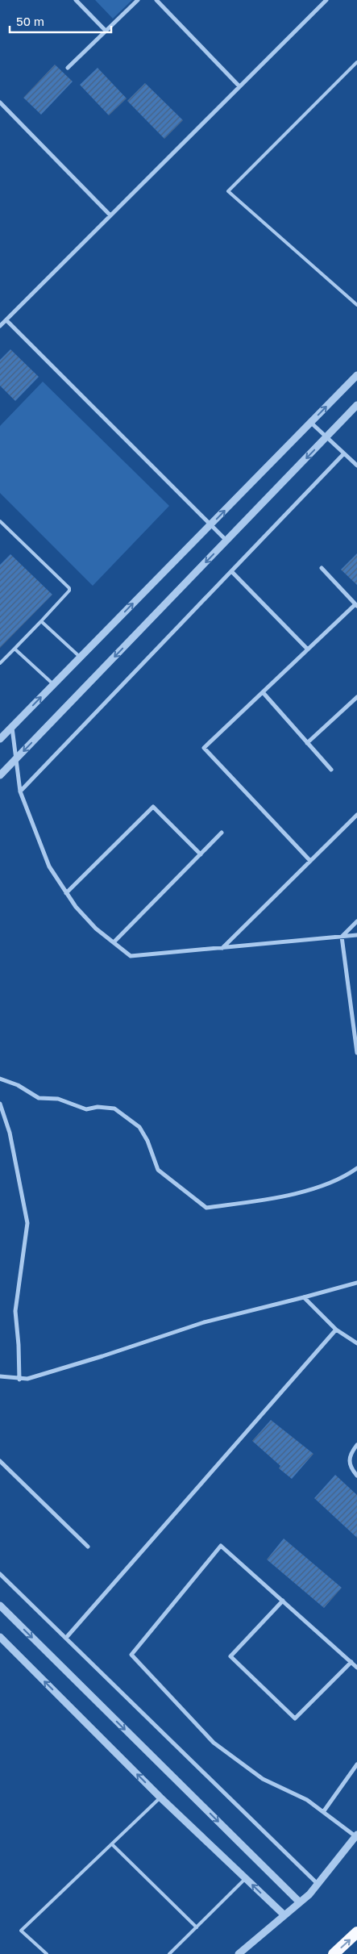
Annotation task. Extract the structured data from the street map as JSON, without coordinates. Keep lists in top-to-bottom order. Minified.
{"scale_bar":"50 m"}
